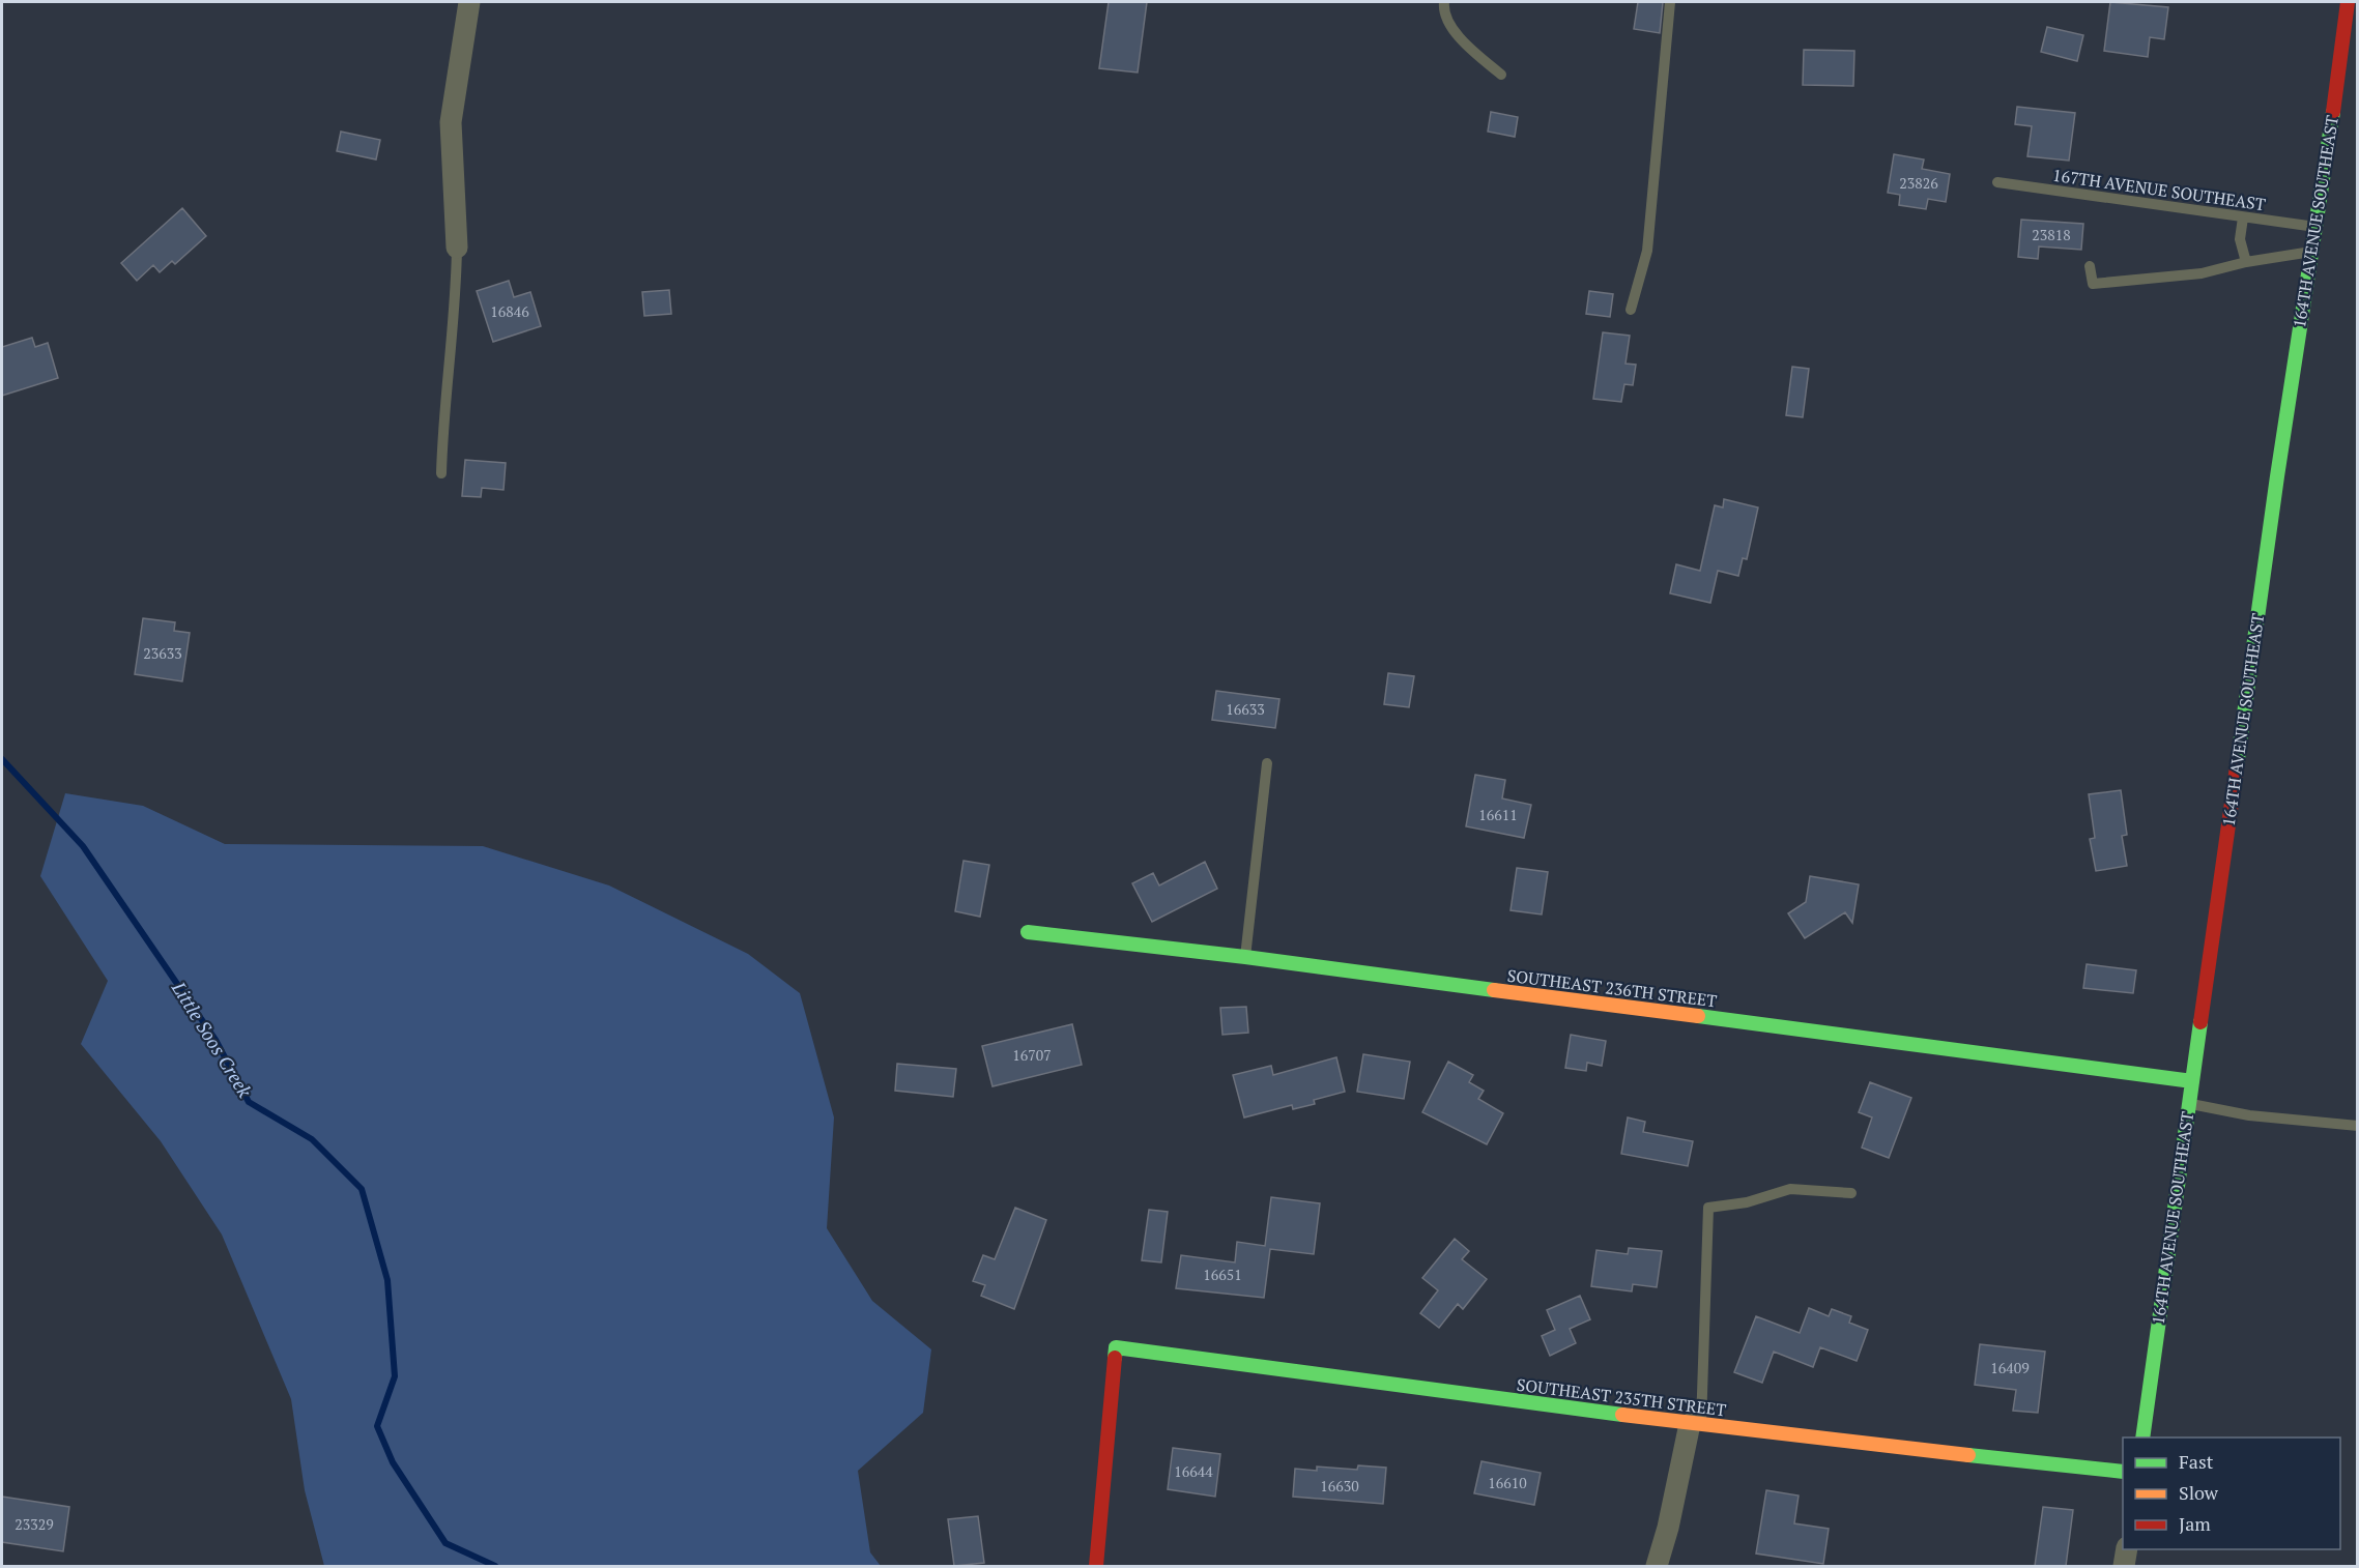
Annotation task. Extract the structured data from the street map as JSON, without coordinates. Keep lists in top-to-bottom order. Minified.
{"streets":{"street":["164TH AVENUE SOUTHEAST","SOUTHEAST 236TH STREET","SOUTHEAST 235TH STREET"],"lane":["167TH AVENUE SOUTHEAST"]},"crossings":[["167TH AVENUE SOUTHEAST","164TH AVENUE SOUTHEAST"],["164TH AVENUE SOUTHEAST","SOUTHEAST 236TH STREET"]],"water":["Little Soos Creek"],"house_numbers":["23826","23818","16846","23633","16633","16611","16707","16651","16409","16644","16610","16630","23329"],"legend":["Fast","Slow","Jam"]}
